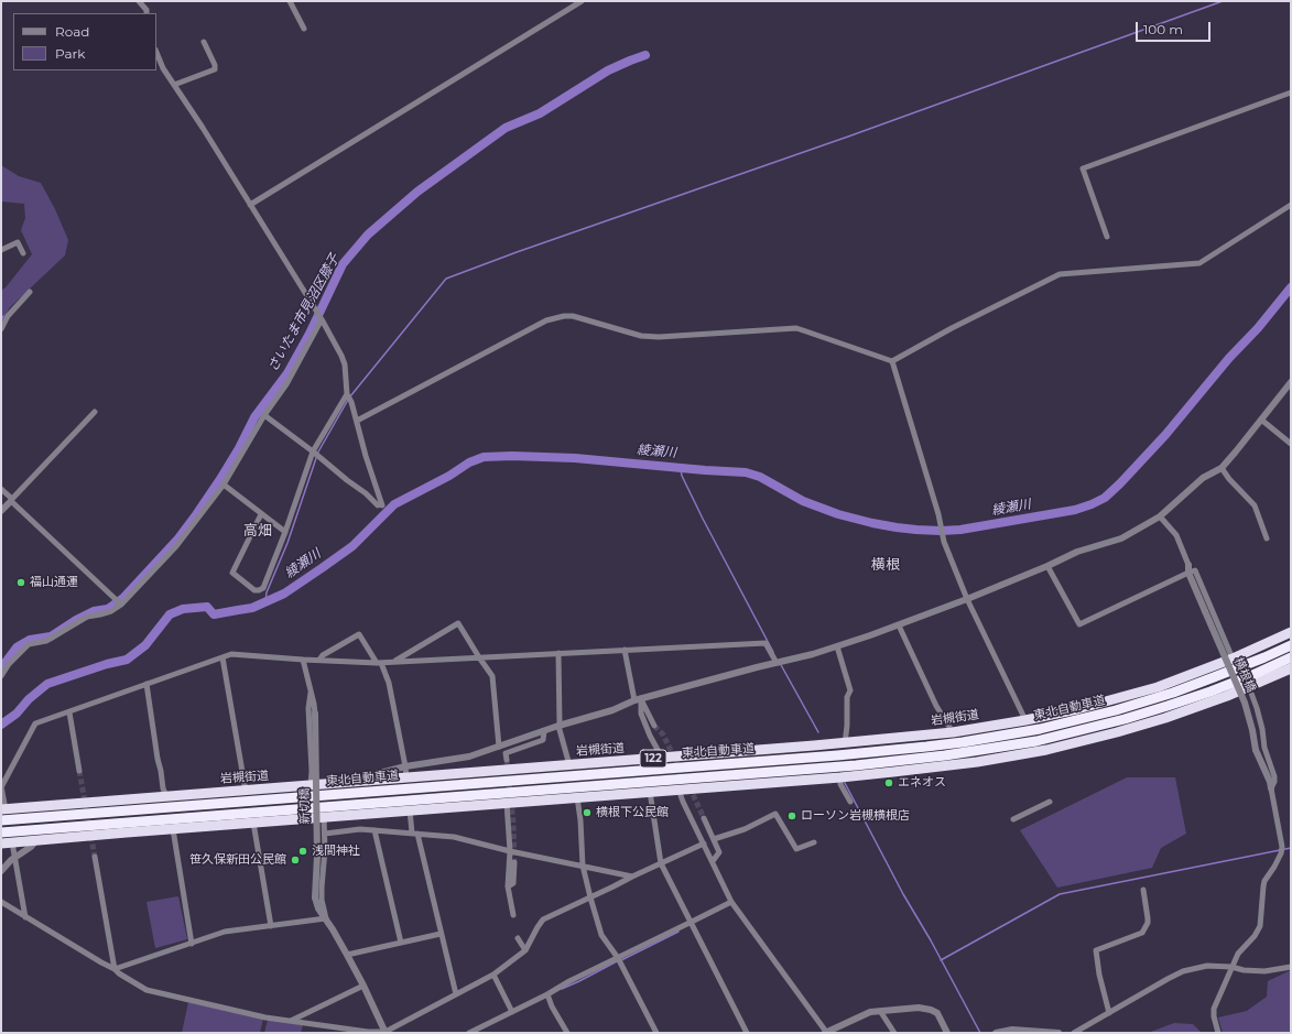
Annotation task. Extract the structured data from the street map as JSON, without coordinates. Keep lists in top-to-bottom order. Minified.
{"streets":{"highway":["東北自動車道","岩槻街道","122"],"street":["横根橋","新切橋"]},"districts":["高畑","横根"],"water":["さいたま市見沼区膝子","綾瀬川"],"places":["福山通運","エネオス","横根下公民館","ローソン岩槻横根店","浅間神社","笹久保新田公民館"],"legend":["Road","Park"],"scale_bar":"100 m"}
